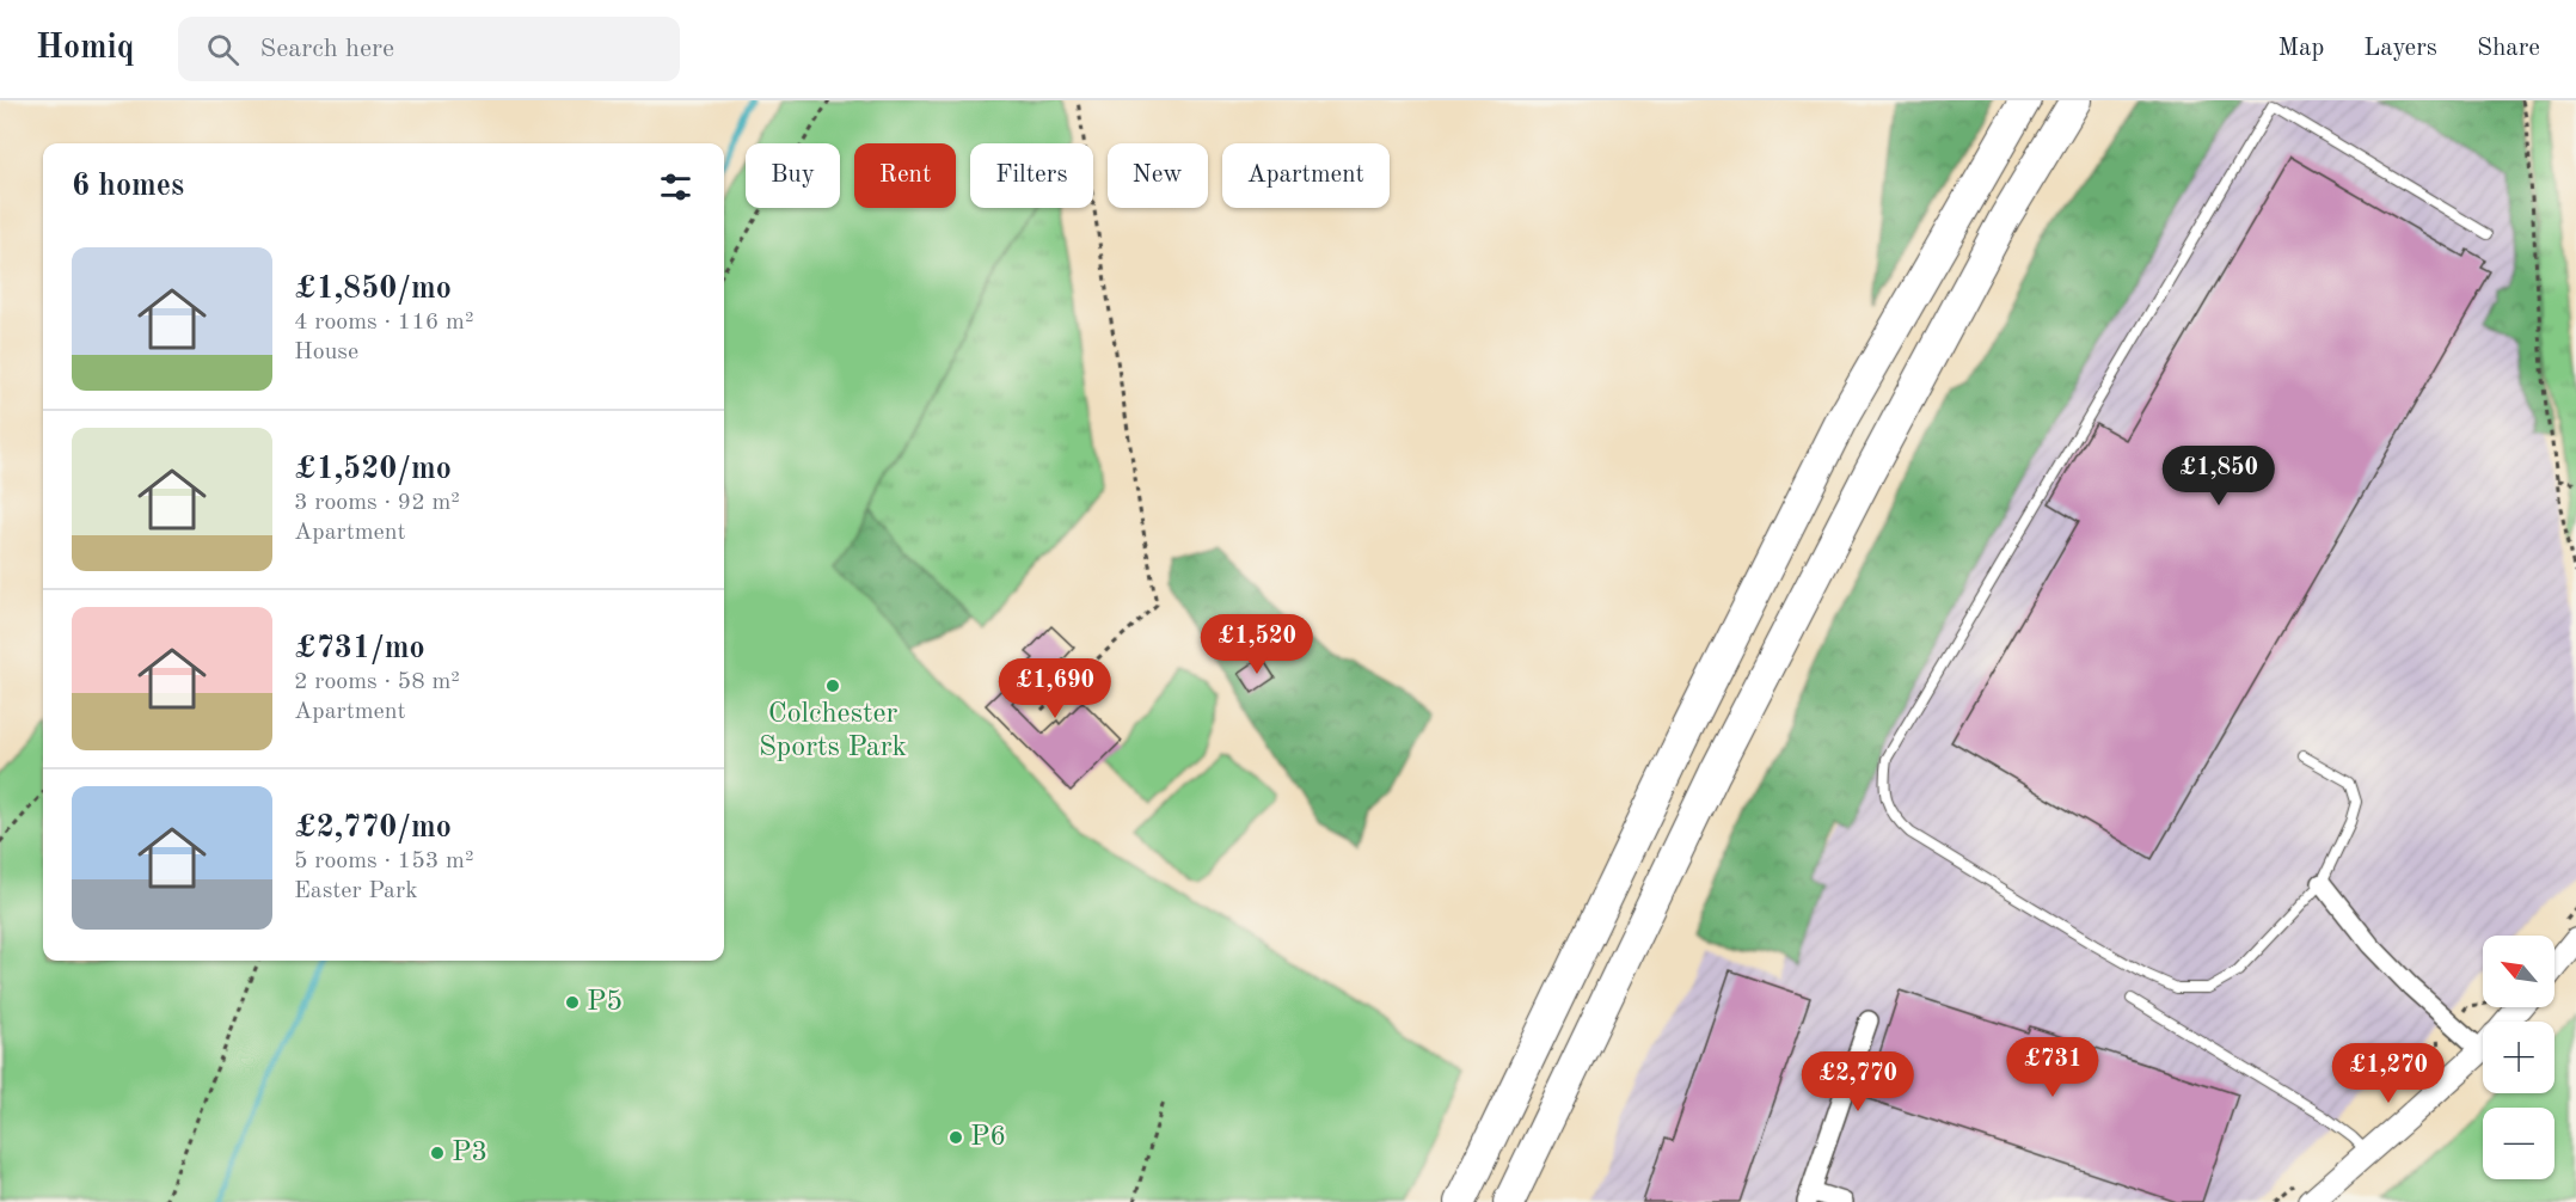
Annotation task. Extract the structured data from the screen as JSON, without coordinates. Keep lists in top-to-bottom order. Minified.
{"places":["Colchester Sports Park","P5","P6","P3"],"north":"top left","page":{"header":"Homiq","search":"Search here","nav":["Map","Layers","Share"],"chip":["Buy","Rent","Filters","New","Apartment"],"heading":"6 homes","list":[{"name":"£1,850/mo","note":"4 rooms · 116 m² · House"},{"name":"£1,520/mo","note":"3 rooms · 92 m² · Apartment"},{"name":"£731/mo","note":"2 rooms · 58 m² · Apartment"},{"name":"£2,770/mo","note":"5 rooms · 153 m² · Easter Park"}],"price":["£1,850","£1,520","£1,690","£731","£1,270","£2,770"],"map_buttons":["+","−"]}}
